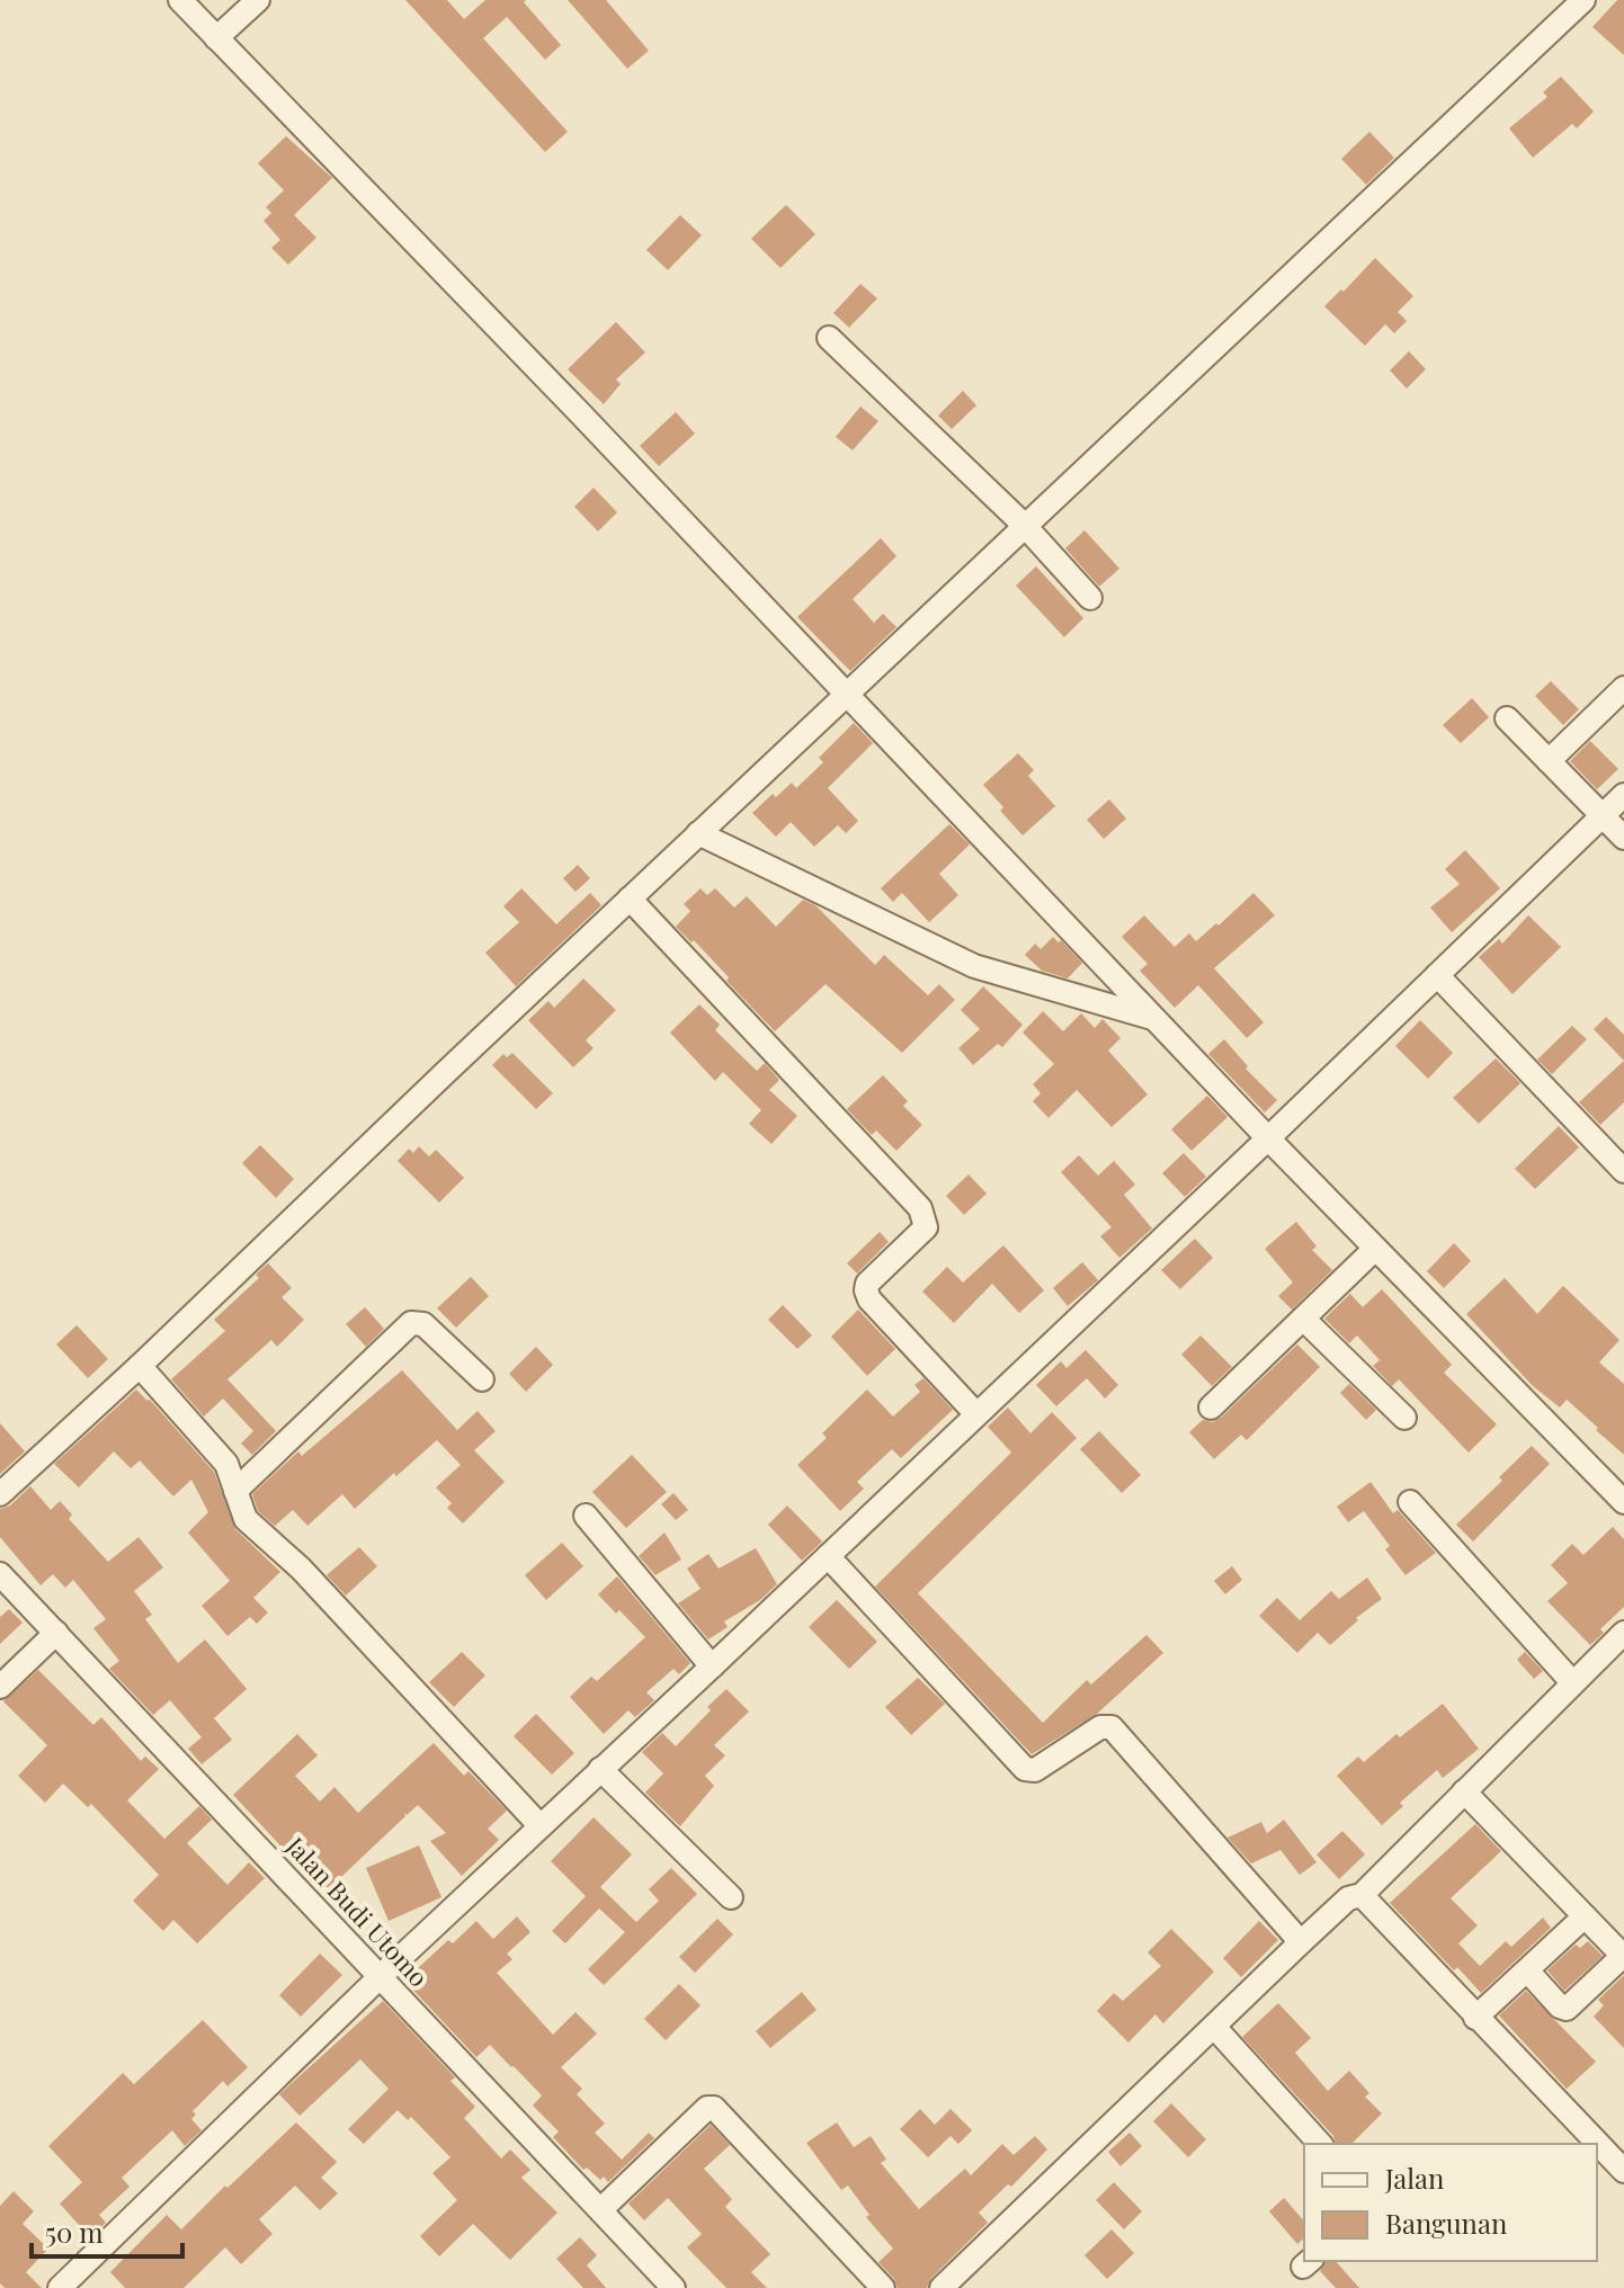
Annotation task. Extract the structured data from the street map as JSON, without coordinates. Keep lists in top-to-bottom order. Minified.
{"streets":{"street":["Jalan Budi Utomo"]},"legend":["Jalan","Bangunan"],"scale_bar":"50 m"}
